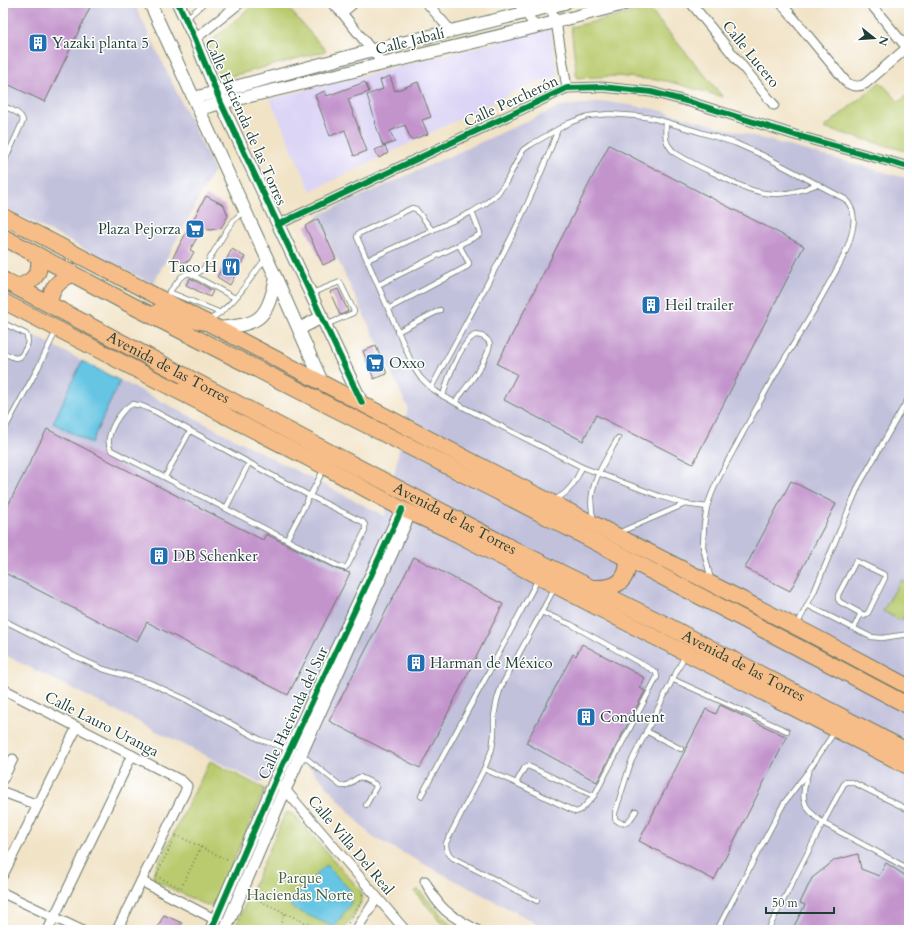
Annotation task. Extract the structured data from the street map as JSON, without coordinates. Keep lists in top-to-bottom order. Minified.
{"streets":{"highway":["Avenida de las Torres"],"street":["Calle Jabalí","Calle Lucero","Calle Percherón","Calle Hacienda de las Torres","Calle Hacienda del Sur","Calle Lauro Uranga","Calle Villa Del Real"]},"crossings":[["Calle Jabalí","Calle Hacienda de las Torres"],["Calle Percherón","Calle Hacienda de las Torres"],["Avenida de las Torres","Calle Hacienda del Sur"],["Calle Hacienda del Sur","Calle Villa Del Real"]],"parks":["Parque Haciendas Norte"],"places":{"building":["Yazaki planta 5","Heil trailer","DB Schenker","Harman de México","Conduent"],"supermarket":["Plaza Pejorza","Oxxo"],"restaurant":["Taco H"]},"scale_bar":"50 m","north":"right"}
